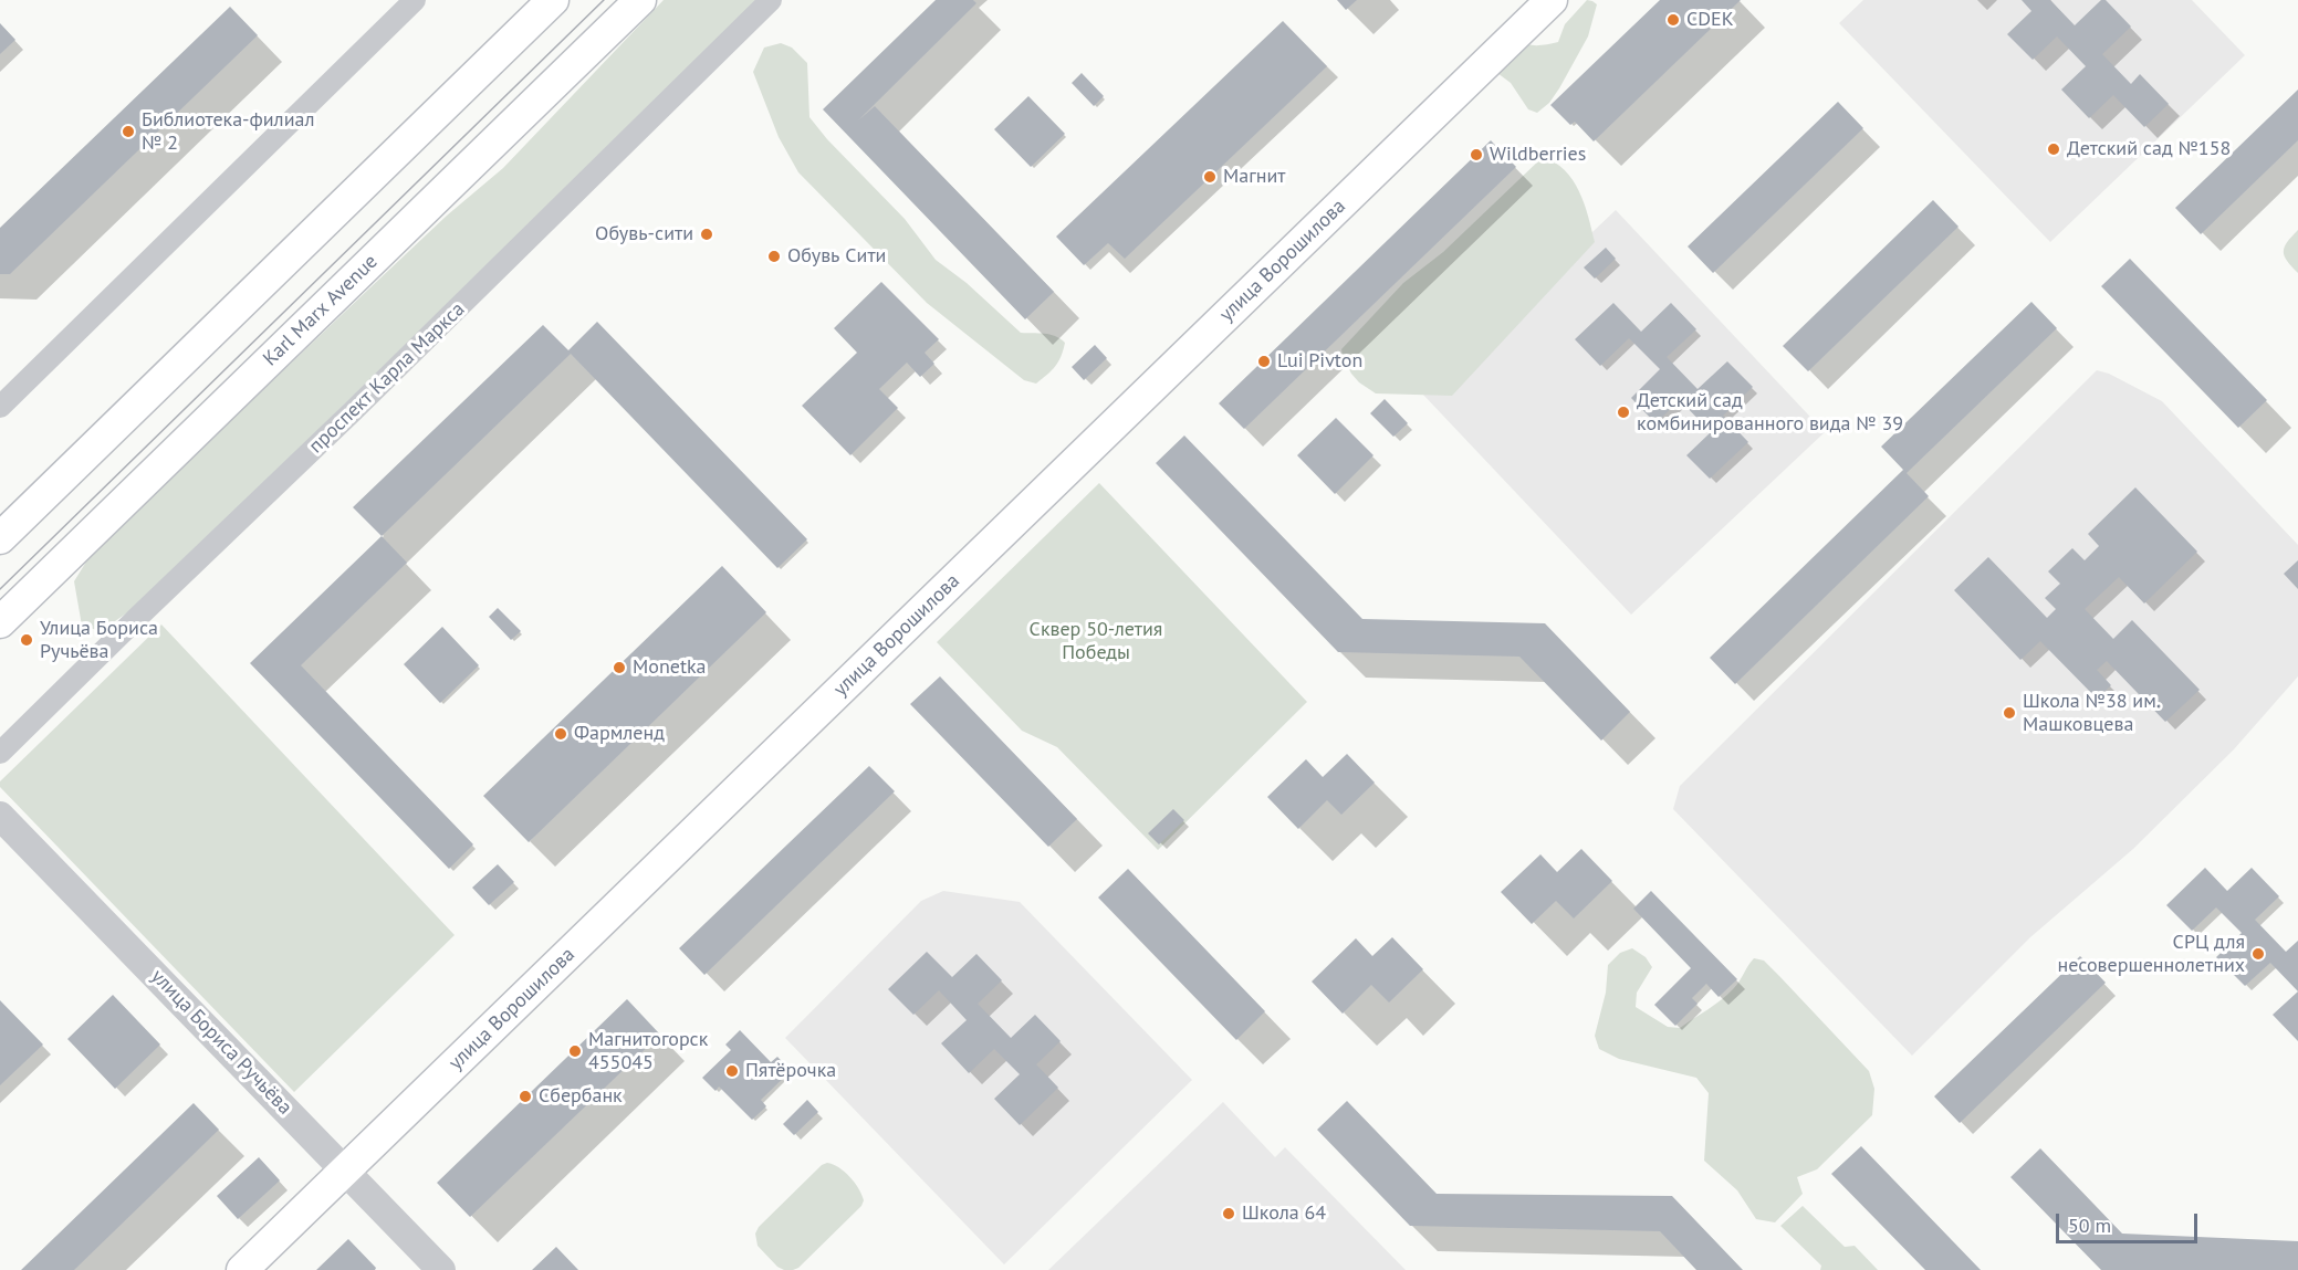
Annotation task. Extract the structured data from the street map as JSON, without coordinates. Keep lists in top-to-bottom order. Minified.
{"streets":{"main road":["улица Ворошилова","Karl Marx Avenue"],"street":["проспект Карла Маркса","улица Бориса Ручьёва"]},"crossings":[["улица Ворошилова","улица Бориса Ручьёва"]],"parks":["Сквер 50-летия Победы"],"places":["CDEK","Библиотека-филиал № 2","Детский сад №158","Wildberries","Магнит","Обувь-сити","Обувь Сити","Lui Pivton","Детский сад комбинированного вида № 39","Улица Бориса Ручьёва","Monetka","Школа №38 им. Машковцева","Фармленд","СРЦ для несовершеннолетних","Магнитогорск 455045","Пятёрочка","Сбербанк","Школа 64"],"scale_bar":"50 m"}
